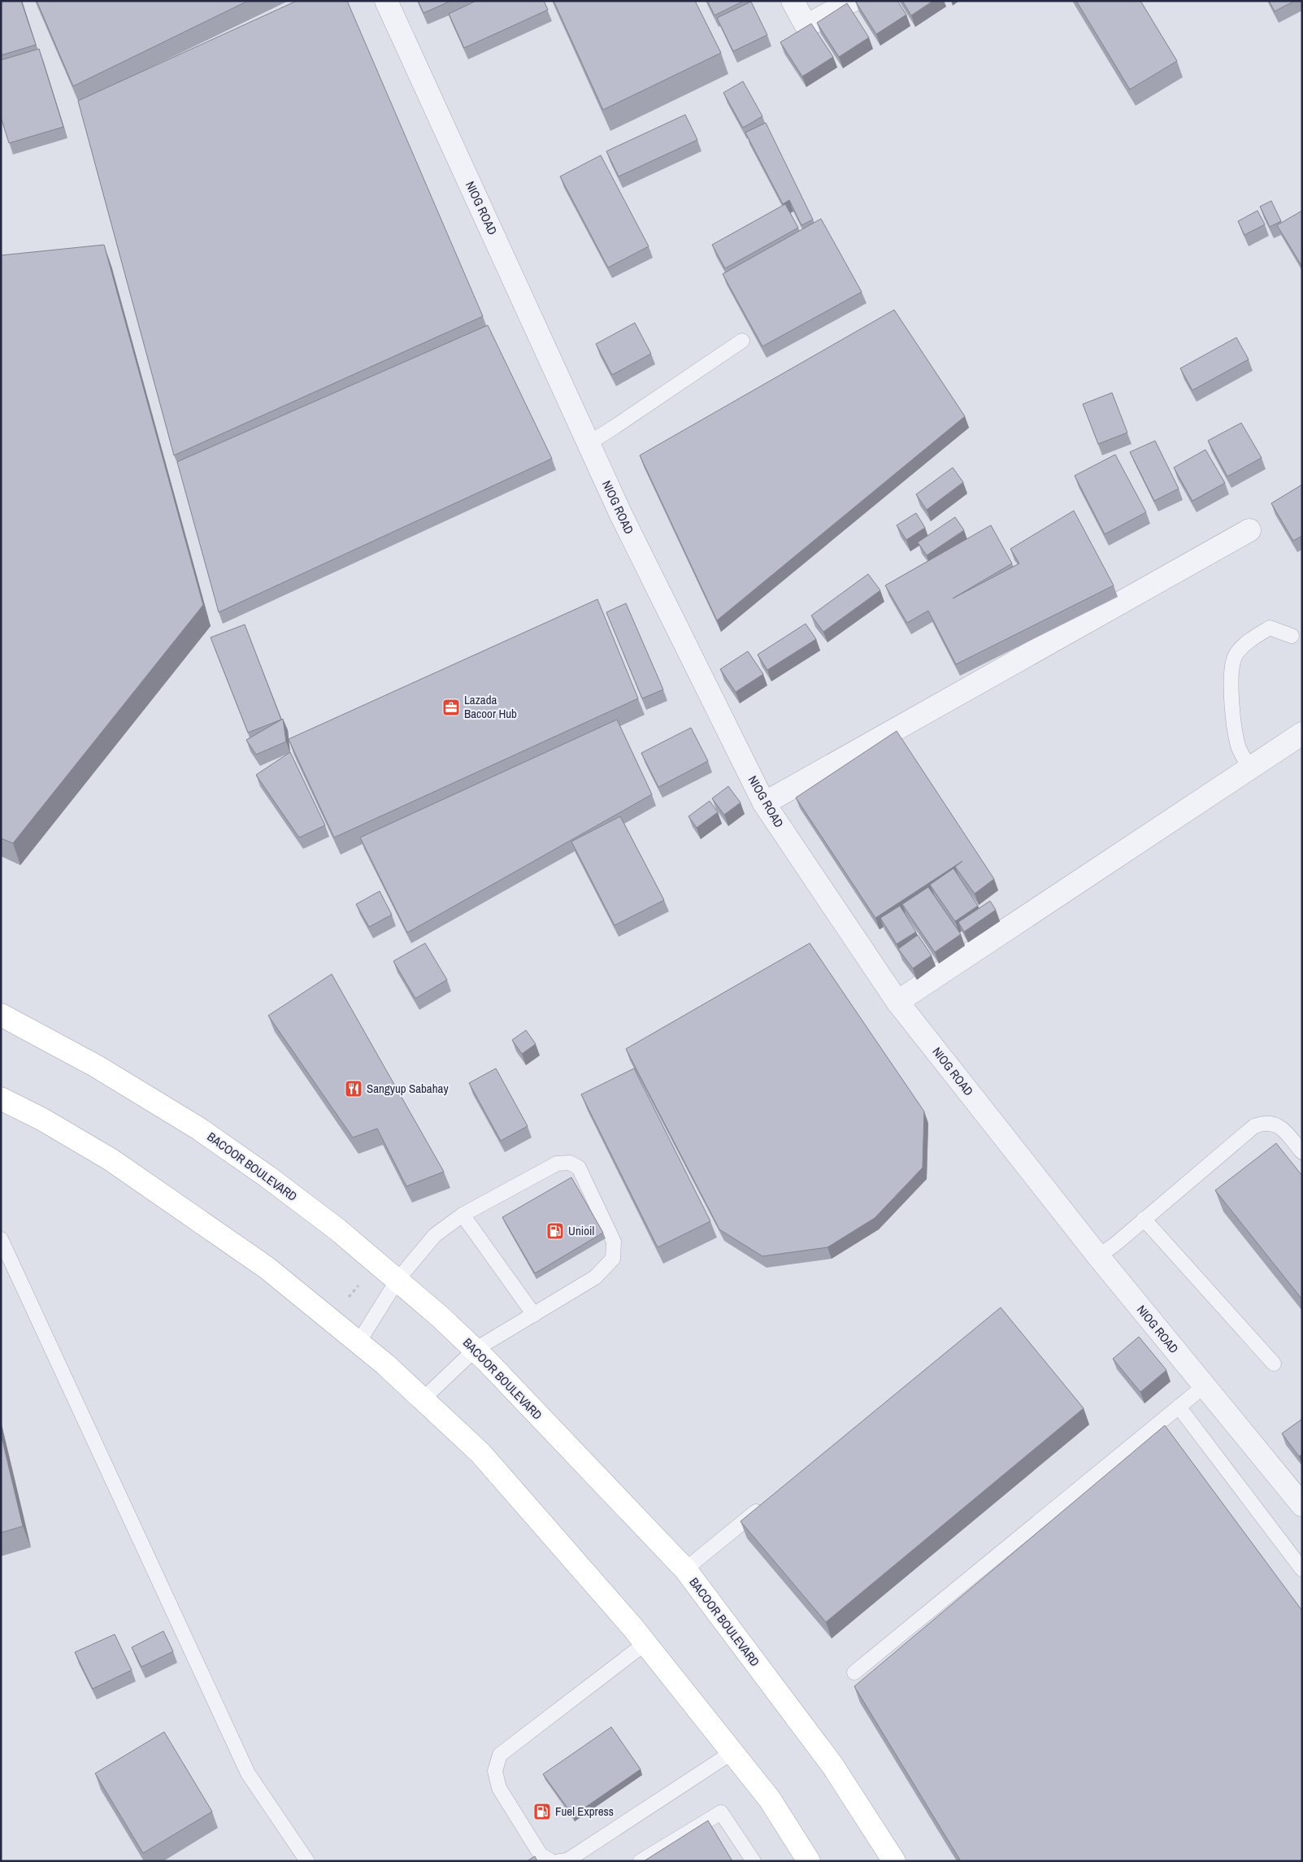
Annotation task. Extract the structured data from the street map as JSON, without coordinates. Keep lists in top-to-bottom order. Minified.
{"streets":{"main road":["BACOOR BOULEVARD"],"street":["NIOG ROAD"]},"places":{"office":["Lazada Bacoor Hub"],"restaurant":["Sangyup Sabahay"],"fuel station":["Unioil","Fuel Express"]}}
